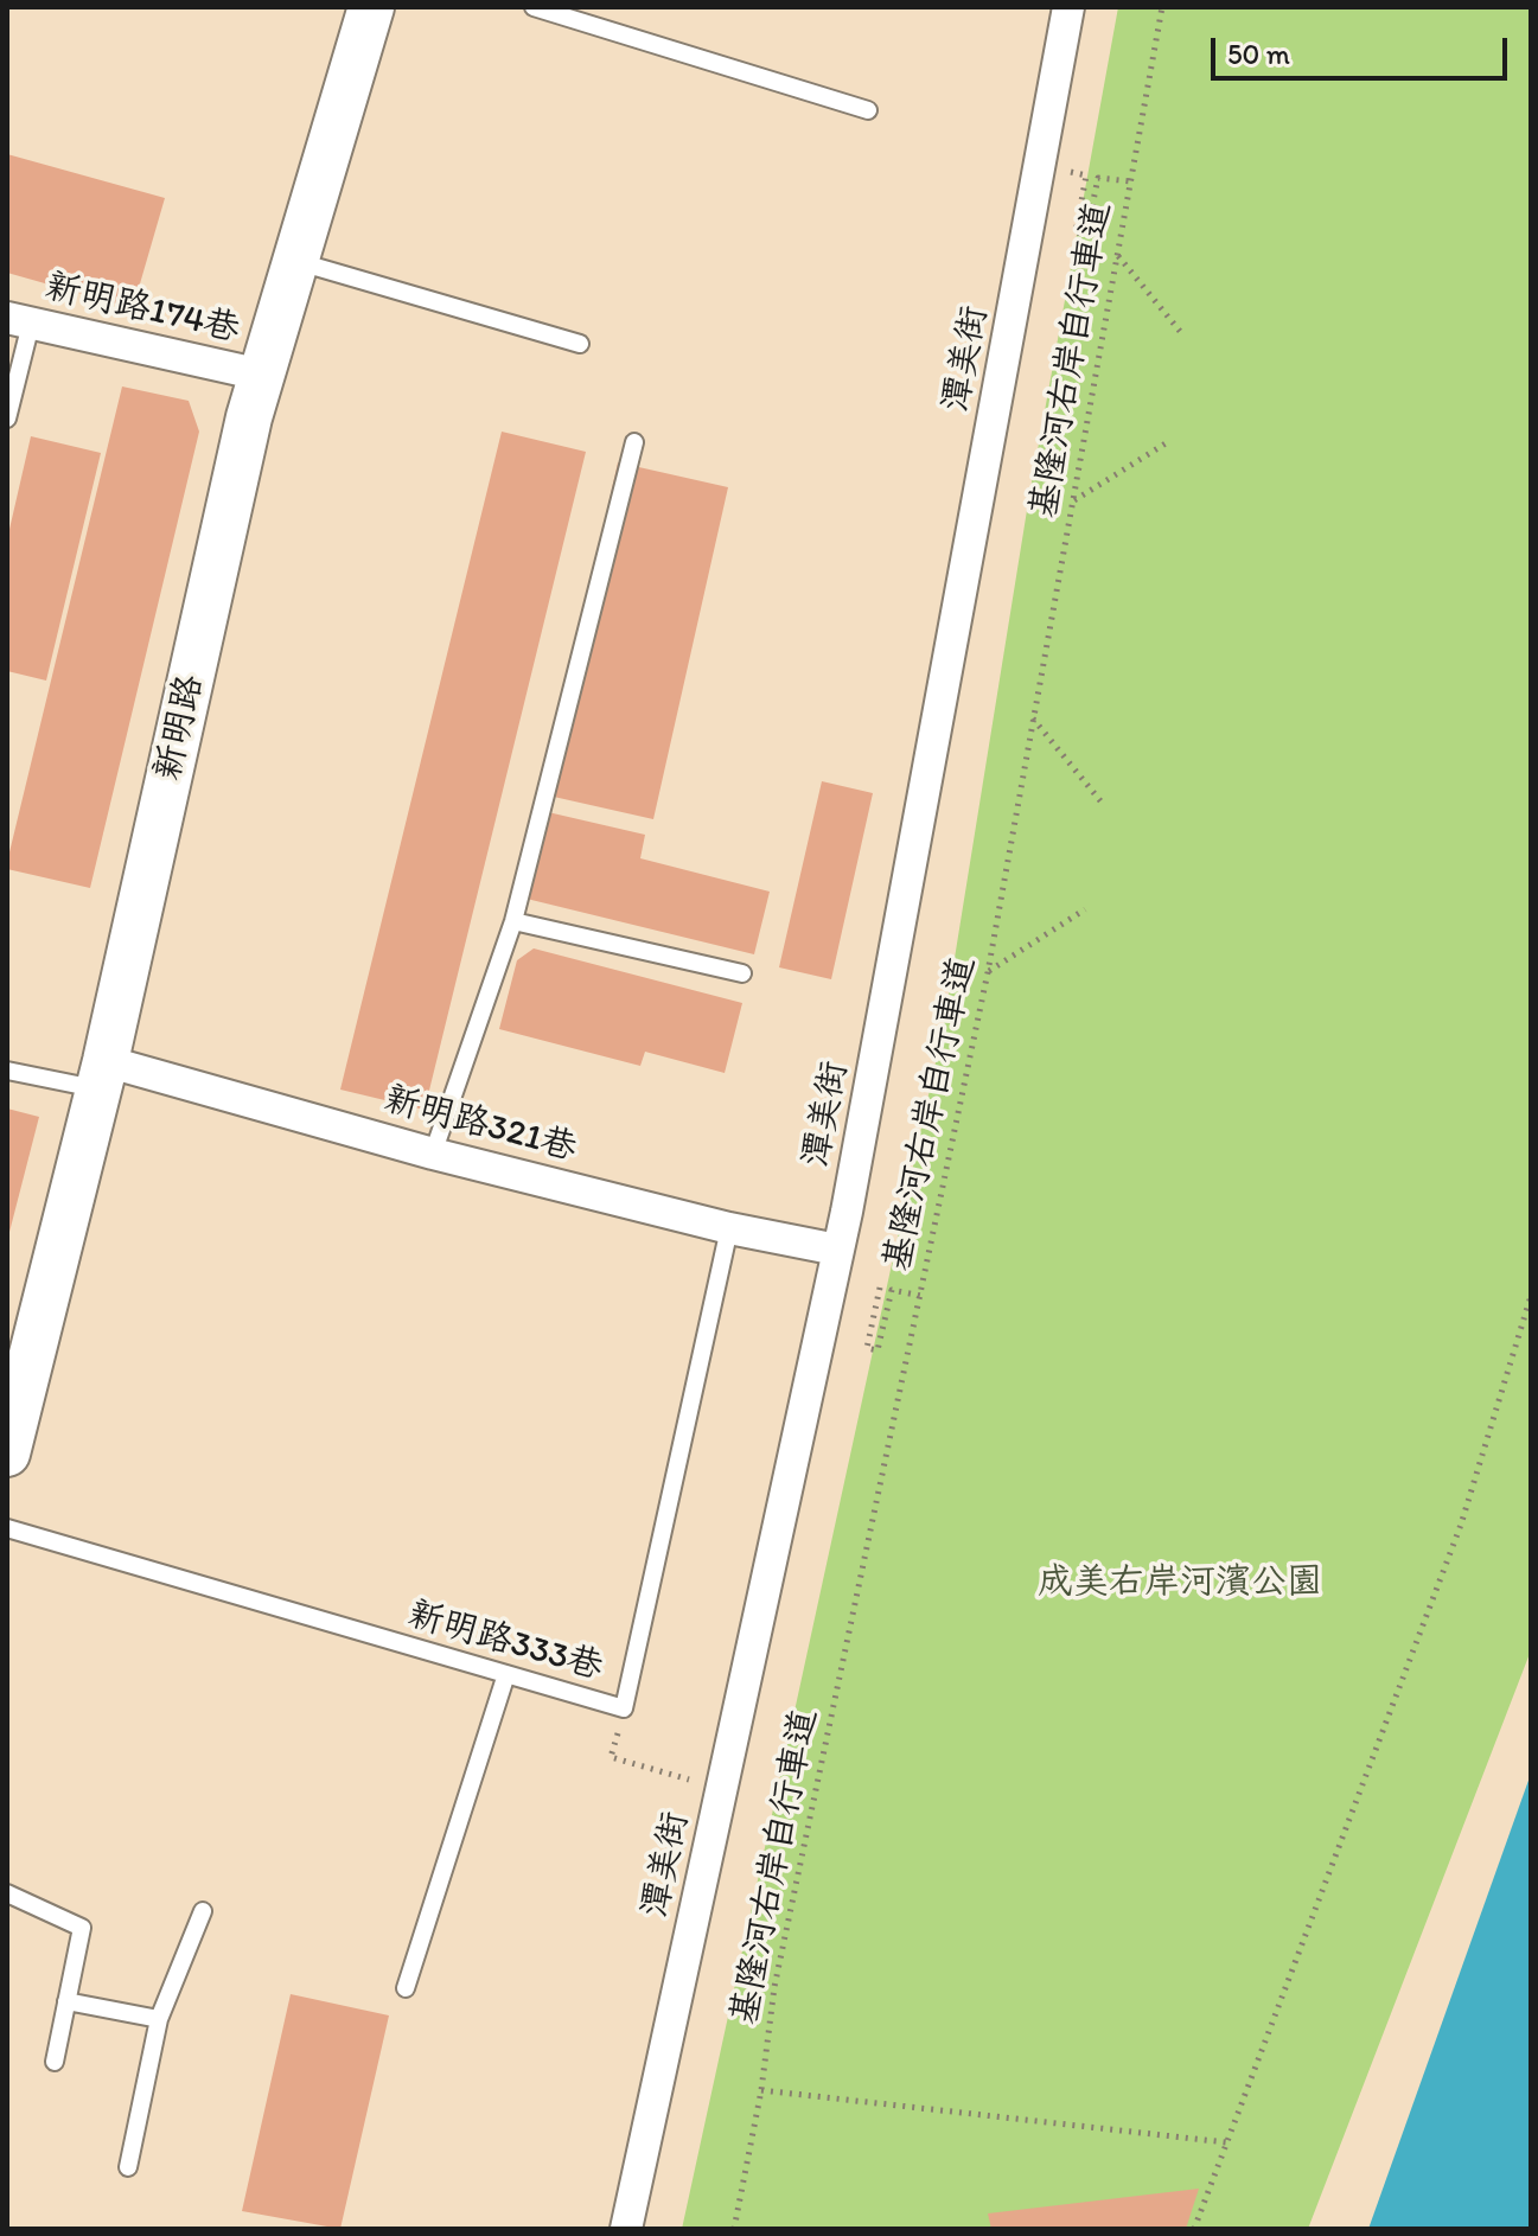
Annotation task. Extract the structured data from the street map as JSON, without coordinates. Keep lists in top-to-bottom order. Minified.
{"streets":{"street":["新明路174巷","潭美街","新明路","新明路321巷"],"lane":["新明路333巷"],"path":["基隆河右岸自行車道"]},"crossings":[["新明路174巷","新明路"],["潭美街","新明路321巷"],["新明路","新明路321巷"],["新明路321巷","新明路333巷"]],"parks":["成美右岸河濱公園"],"scale_bar":"50 m"}
